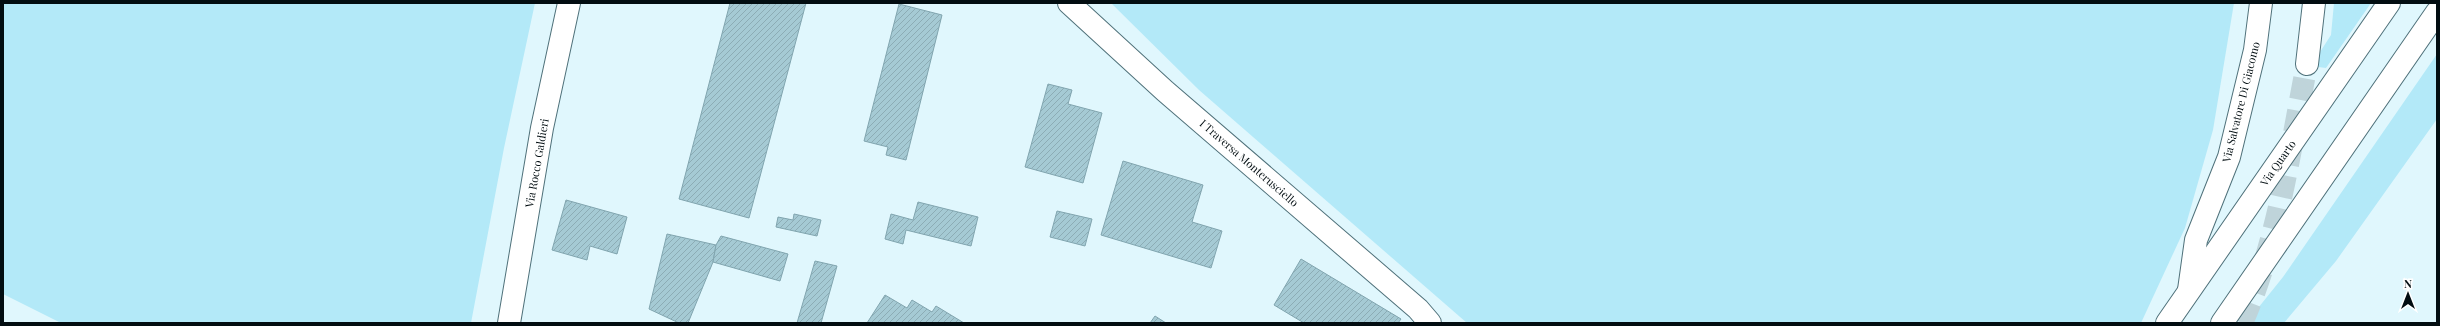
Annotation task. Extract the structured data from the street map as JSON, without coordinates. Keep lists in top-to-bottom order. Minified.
{"streets":{"street":["Via Salvatore Di Giacomo","Via Rocco Galdieri","I Traversa Monterusciello","Via Quarto"]},"crossings":[["Via Salvatore Di Giacomo","Via Quarto"]],"north":"top"}
